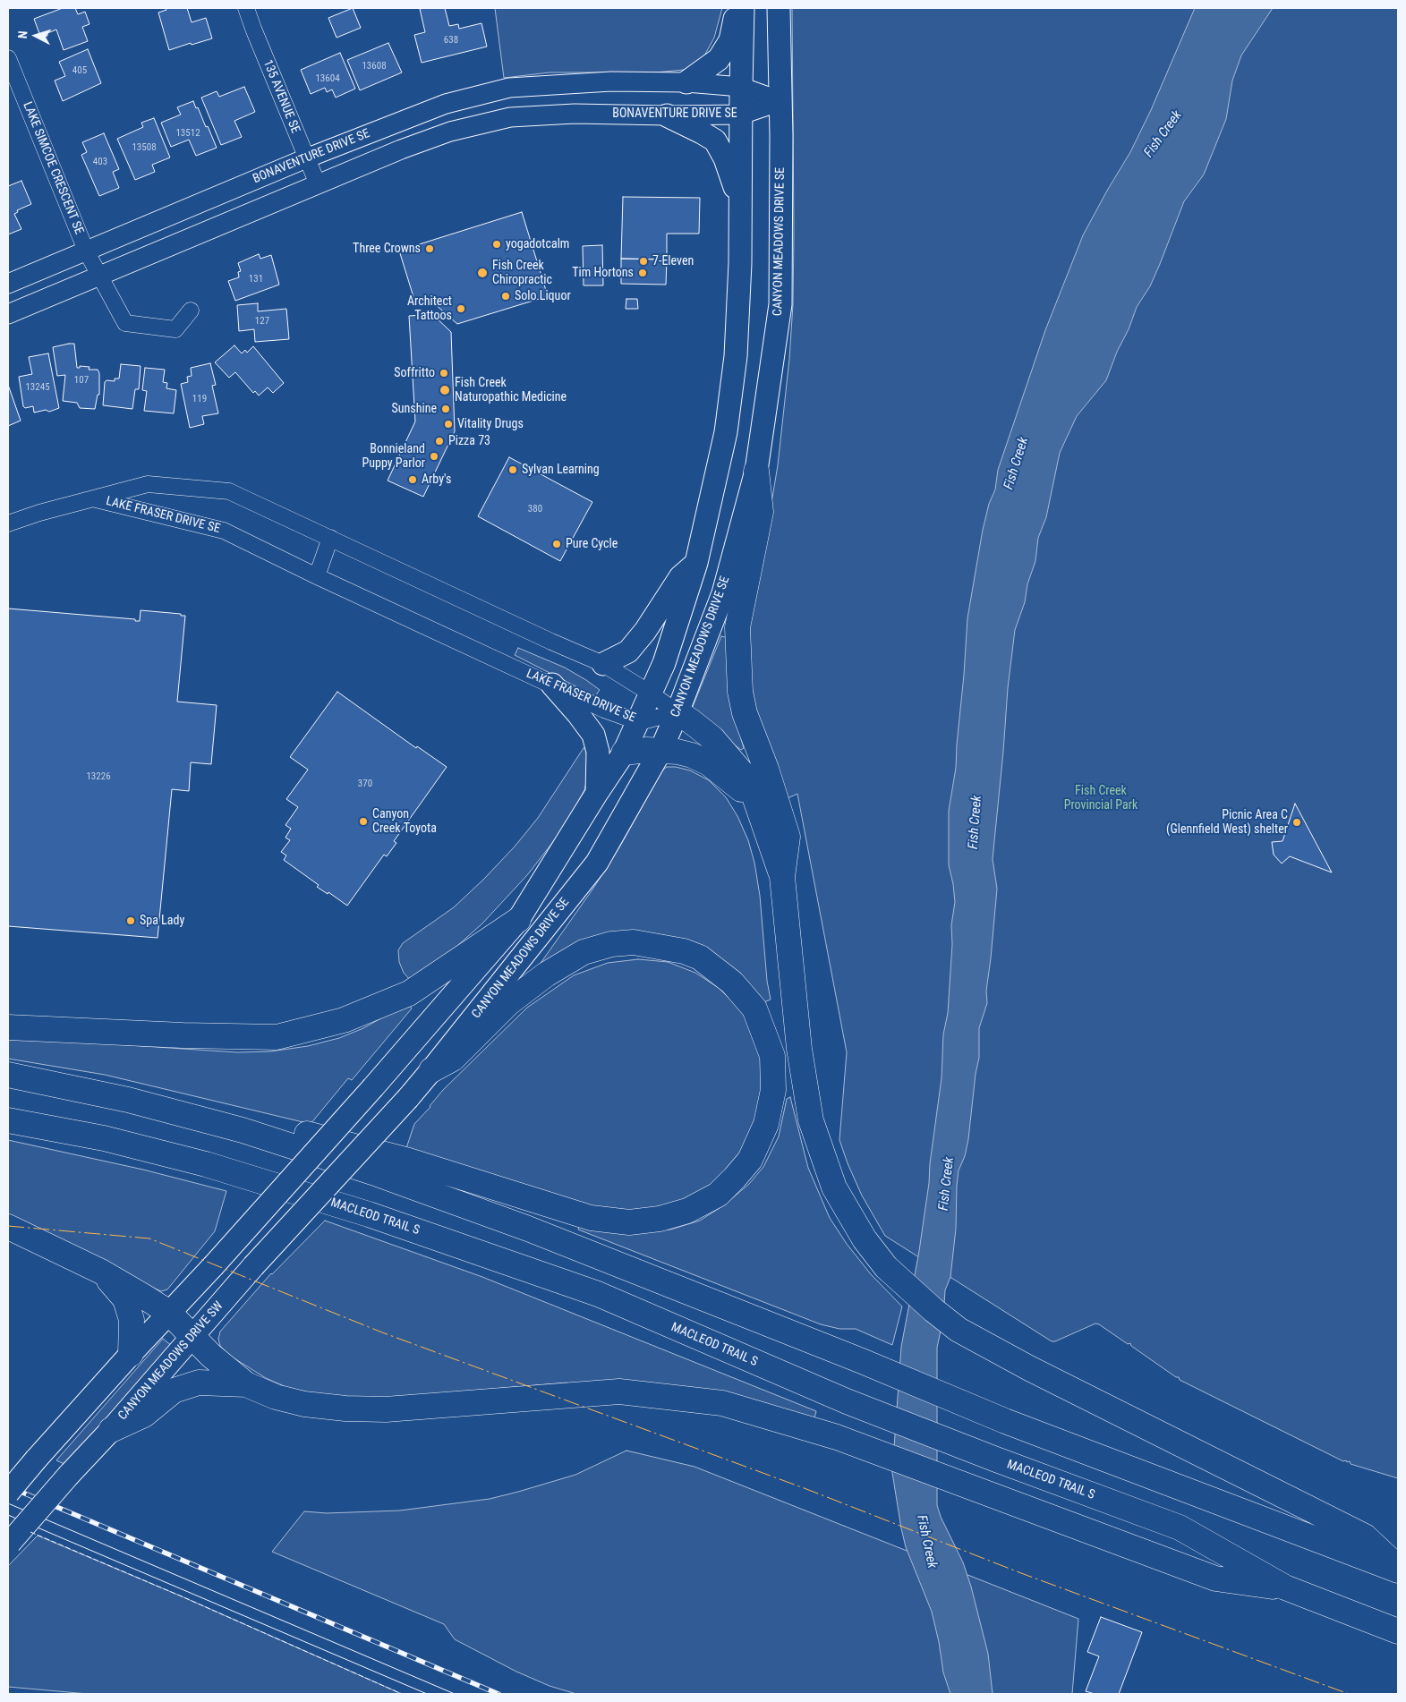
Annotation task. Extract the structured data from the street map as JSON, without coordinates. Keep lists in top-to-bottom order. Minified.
{"streets":{"highway":["MACLEOD TRAIL S"],"main road":["CANYON MEADOWS DRIVE SE","CANYON MEADOWS DRIVE SW"],"street":["135 AVENUE SE","BONAVENTURE DRIVE SE","LAKE SIMCOE CRESCENT SE","LAKE FRASER DRIVE SE"]},"crossings":[["135 AVENUE SE","BONAVENTURE DRIVE SE"],["BONAVENTURE DRIVE SE","LAKE SIMCOE CRESCENT SE"],["BONAVENTURE DRIVE SE","CANYON MEADOWS DRIVE SE"],["CANYON MEADOWS DRIVE SE","LAKE FRASER DRIVE SE"],["CANYON MEADOWS DRIVE SE","CANYON MEADOWS DRIVE SW"]],"water":["Fish Creek"],"parks":["Fish Creek Provincial Park"],"places":["yogadotcalm","Three Crowns","7-Eleven","Fish Creek Chiropractic","Tim Hortons","Solo Liquor","Architect Tattoos","Soffritto","Fish Creek Naturopathic Medicine","Sunshine","Vitality Drugs","Pizza 73","Bonnieland Puppy Parlor","Sylvan Learning","Arby's","Pure Cycle","Canyon Creek Toyota","Picnic Area C (Glennfield West) shelter","Spa Lady"],"house_numbers":["638","13608","405","13604","13512","13508","403","131","127","107","13245","119","380","13226","370"],"north":"left"}
